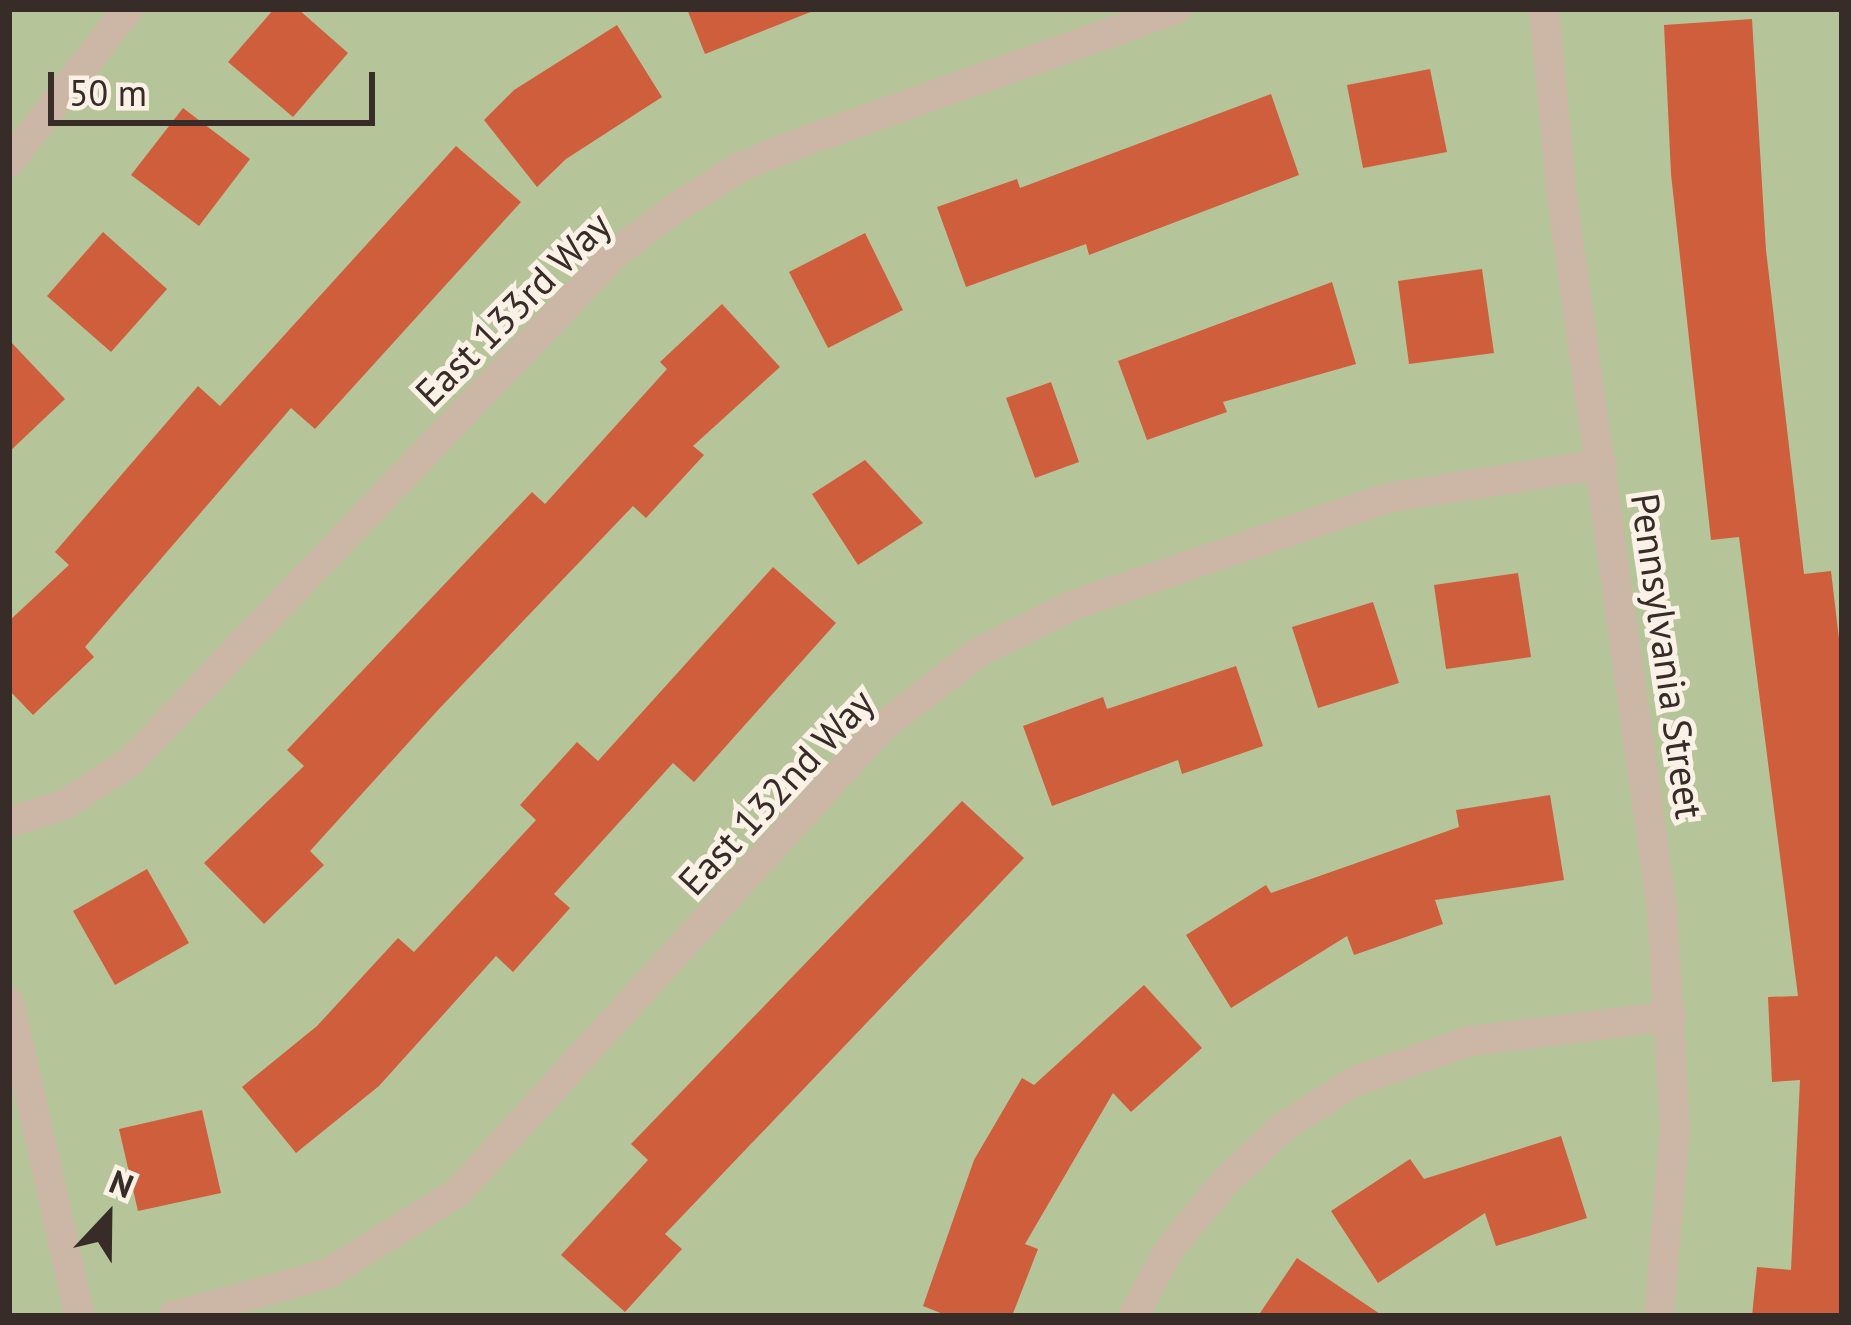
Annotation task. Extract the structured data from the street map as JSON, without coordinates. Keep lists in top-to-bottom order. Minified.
{"streets":{"street":["East 133rd Way","Pennsylvania Street","East 132nd Way"]},"crossings":[["Pennsylvania Street","East 132nd Way"]],"scale_bar":"50 m","north":"top"}
